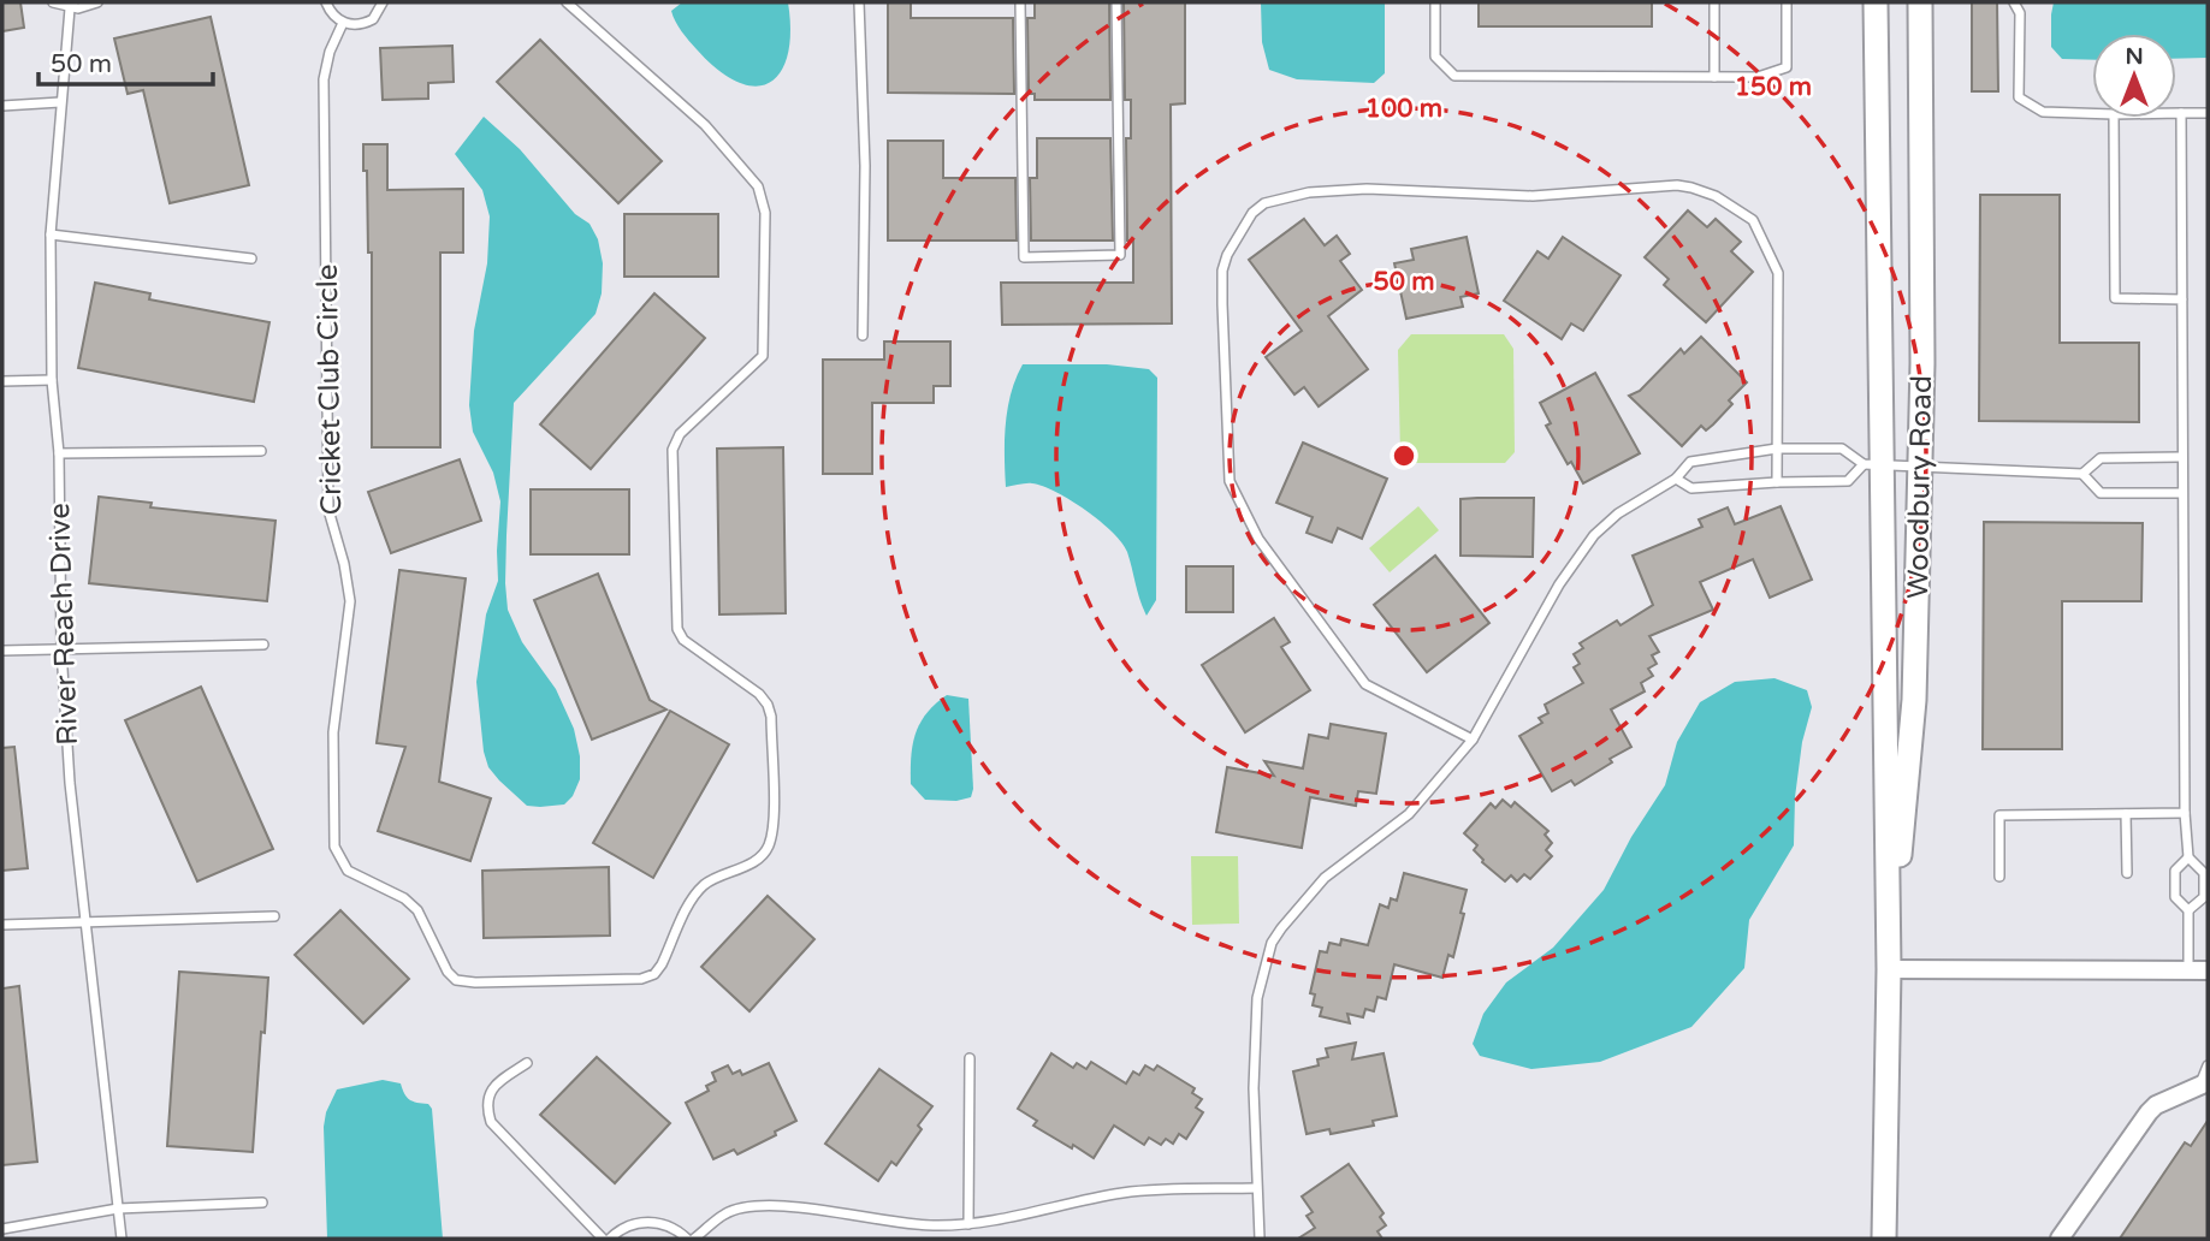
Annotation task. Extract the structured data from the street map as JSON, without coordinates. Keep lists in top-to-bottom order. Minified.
{"streets":{"street":["Woodbury Road"],"lane":["Cricket Club Circle","River Reach Drive"]},"scale_bar":"50 m","north":"top","rings":["150 m","100 m","50 m"]}
